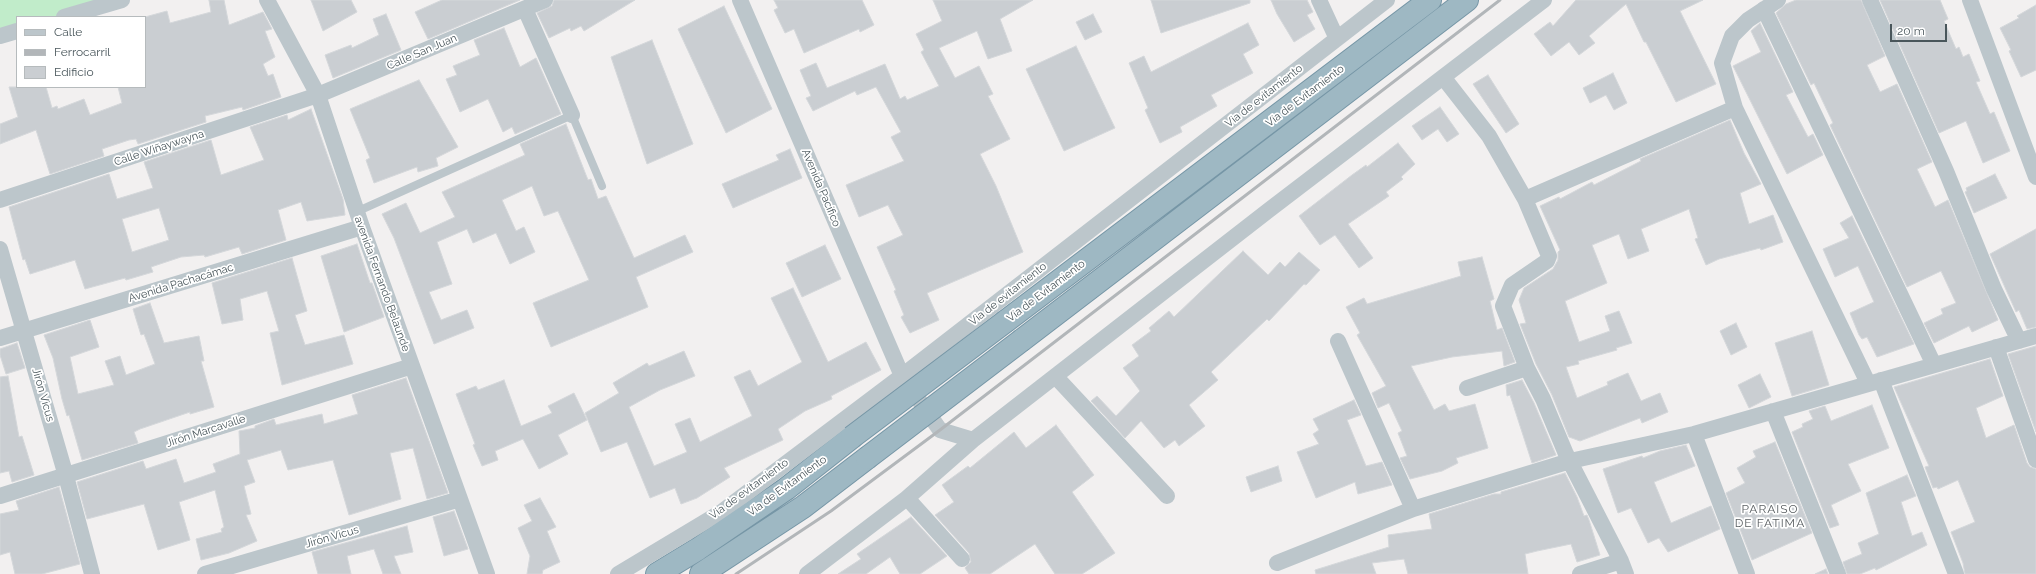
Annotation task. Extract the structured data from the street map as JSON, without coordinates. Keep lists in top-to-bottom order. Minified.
{"streets":{"highway":["Vía de Evitamiento"],"street":["Calle San Juan","Via de evitamiento","Calle Wiñaywayna","Avenida Pacífico","Avenida Pachacámac","avenida Fernando Belaunde","Jirón Vicus","Jirón Marcavalle"]},"crossings":[["Calle San Juan","Calle Wiñaywayna"],["Calle San Juan","avenida Fernando Belaunde"],["Via de evitamiento","Avenida Pacífico"],["Calle Wiñaywayna","avenida Fernando Belaunde"],["Avenida Pachacámac","avenida Fernando Belaunde"],["Avenida Pachacámac","Jirón Vicus"],["avenida Fernando Belaunde","Jirón Vicus"],["avenida Fernando Belaunde","Jirón Marcavalle"],["Jirón Vicus","Jirón Marcavalle"]],"districts":["PARAISO DE FATIMA"],"legend":["Calle","Ferrocarril","Edificio"],"scale_bar":"20 m"}
